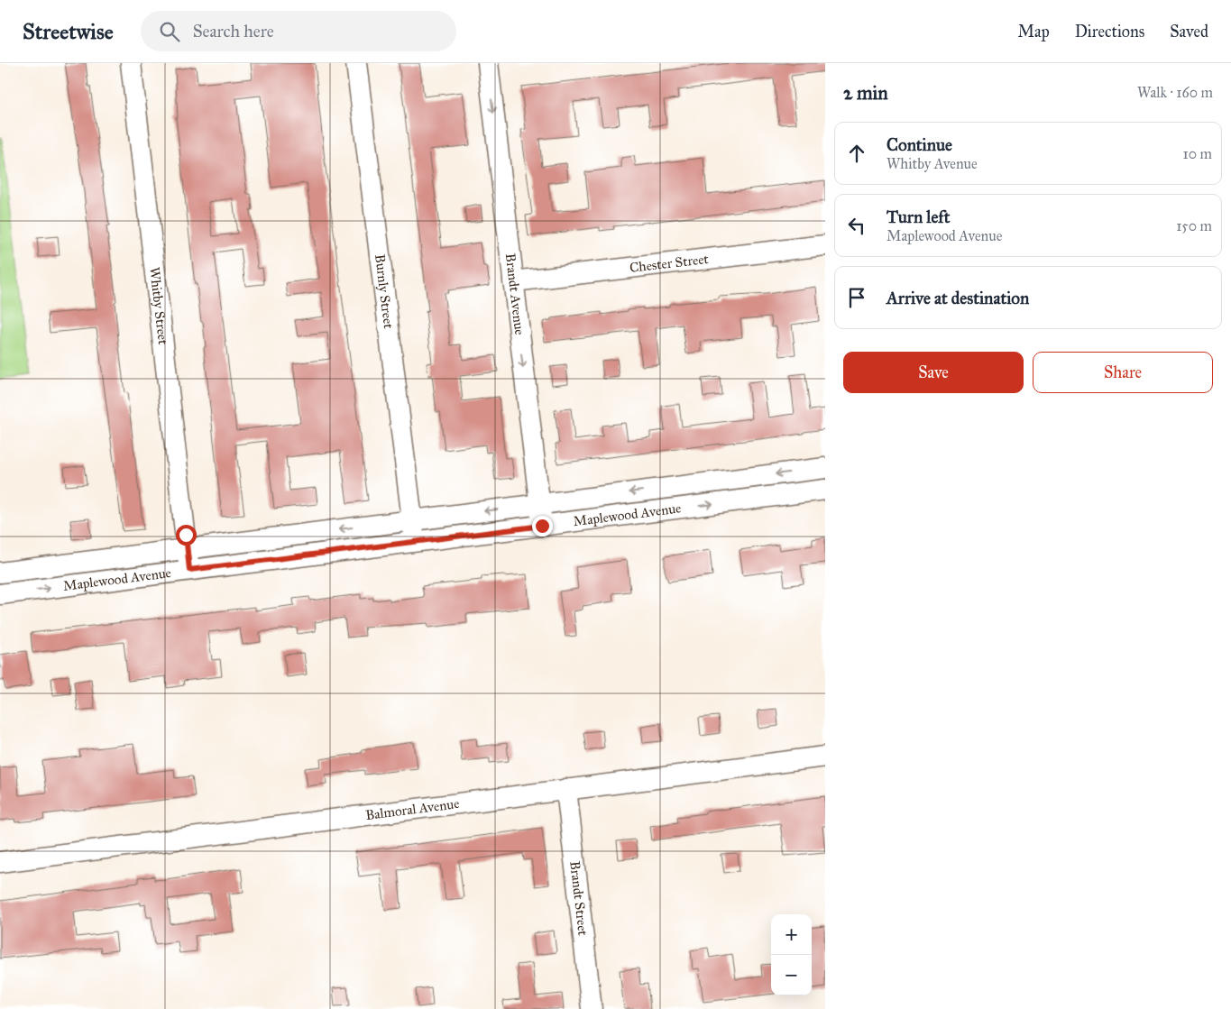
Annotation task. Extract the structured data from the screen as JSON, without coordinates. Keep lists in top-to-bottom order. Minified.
{"streets":{"street":["Chester Street","Burnly Street","Brandt Avenue","Whitby Street","Maplewood Avenue","Balmoral Avenue","Brandt Street"]},"crossings":[["Chester Street","Brandt Avenue"],["Burnly Street","Maplewood Avenue"],["Brandt Avenue","Maplewood Avenue"],["Whitby Street","Maplewood Avenue"],["Balmoral Avenue","Brandt Street"]],"one_way":["Brandt Avenue"],"page":{"header":"Streetwise","search":"Search here","nav":["Map","Directions","Saved"],"heading":["2 min","Walk · 160 m"],"list":[["Continue","Whitby Avenue","10 m"],["Turn left","Maplewood Avenue","150 m"],"Arrive at destination"],"buttons":["Save","Share"],"map_buttons":["+","−"]}}
